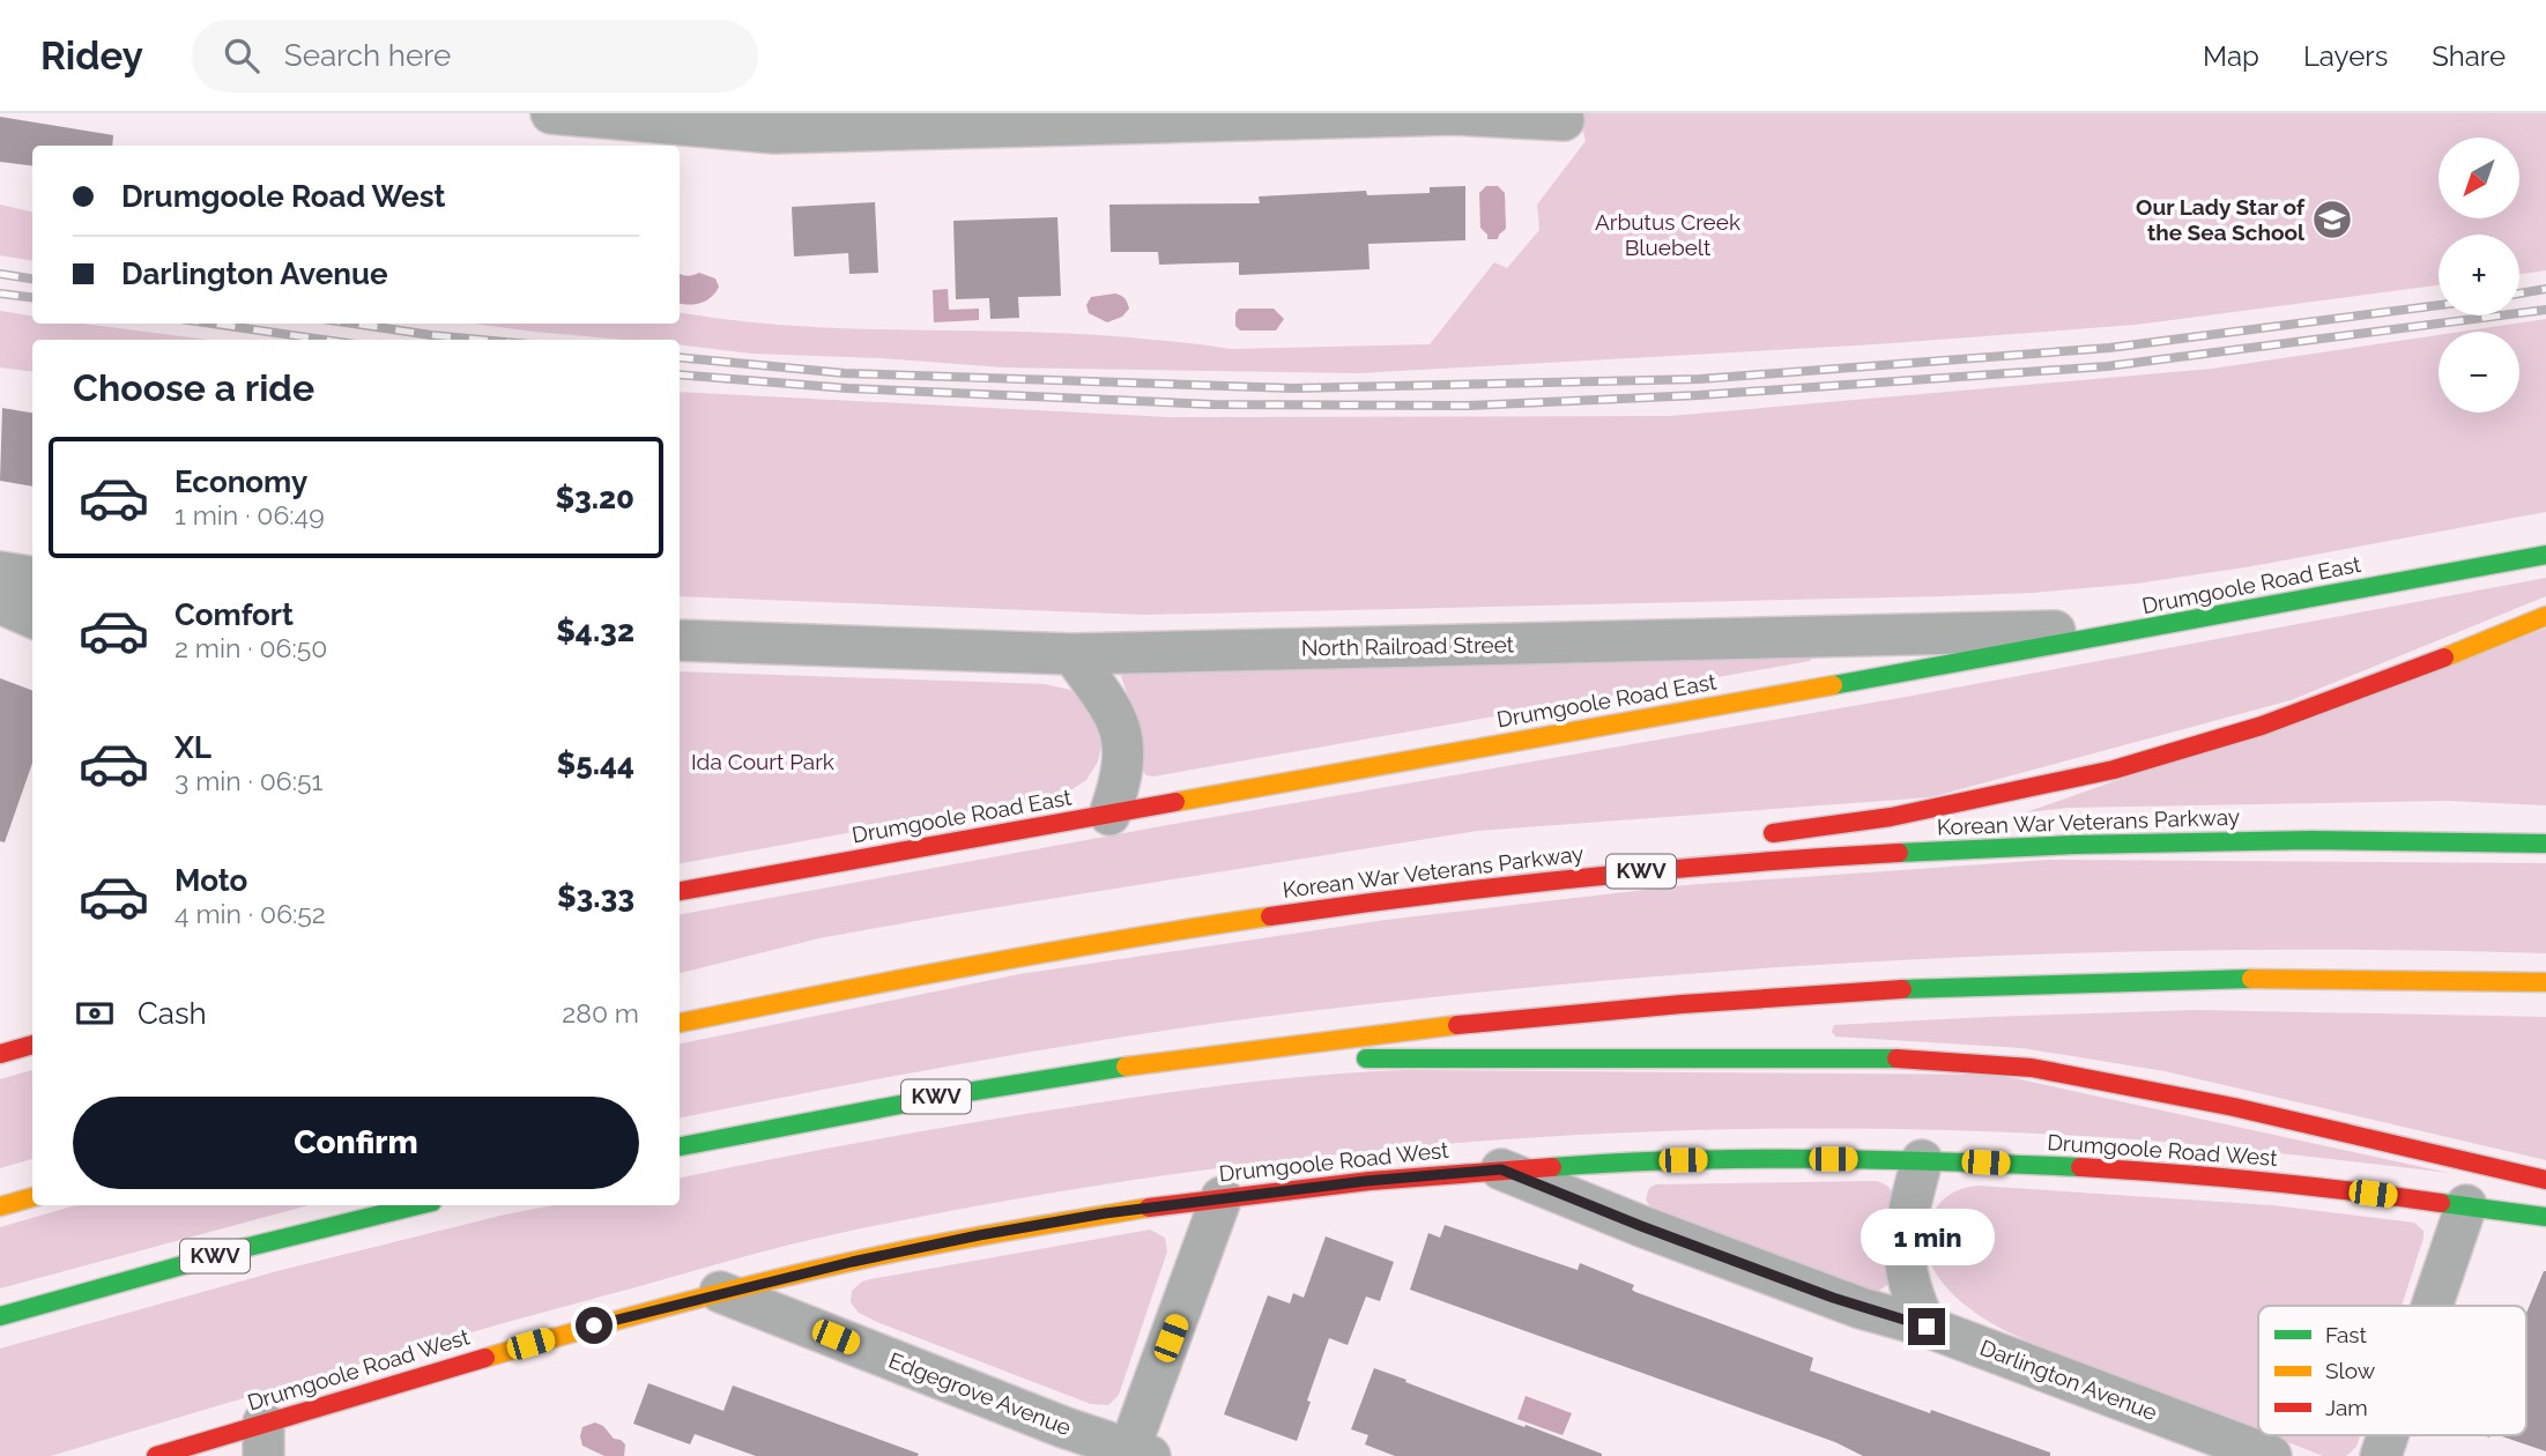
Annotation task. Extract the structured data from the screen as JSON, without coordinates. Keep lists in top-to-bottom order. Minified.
{"streets":{"main road":["Drumgoole Road East","Korean War Veterans Parkway","KWV","Drumgoole Road West"],"street":["North Railroad Street","Darlington Avenue","Edgegrove Avenue"]},"crossings":[["Drumgoole Road East","North Railroad Street"],["Drumgoole Road West","Darlington Avenue"],["Drumgoole Road West","Edgegrove Avenue"]],"parks":["Arbutus Creek Bluebelt","Ida Court Park"],"places":{"school or university":["Our Lady Star of the Sea School"]},"legend":["Fast","Slow","Jam"],"north":"bottom left","page":{"header":"Ridey","search":"Search here","nav":["Map","Layers","Share"],"map_buttons":["+","−"],"banner":["Drumgoole Road West","Darlington Avenue"],"heading":"Choose a ride","list":[{"name":"Economy","note":"1 min · 06:49","value":"$3.20"},{"name":"Comfort","note":"2 min · 06:50","value":"$4.32"},{"name":"XL","note":"3 min · 06:51","value":"$5.44"},{"name":"Moto","note":"4 min · 06:52","value":"$3.33"}],"pay":["Cash","280 m"],"buttons":"Confirm","bubble":"1 min"}}
